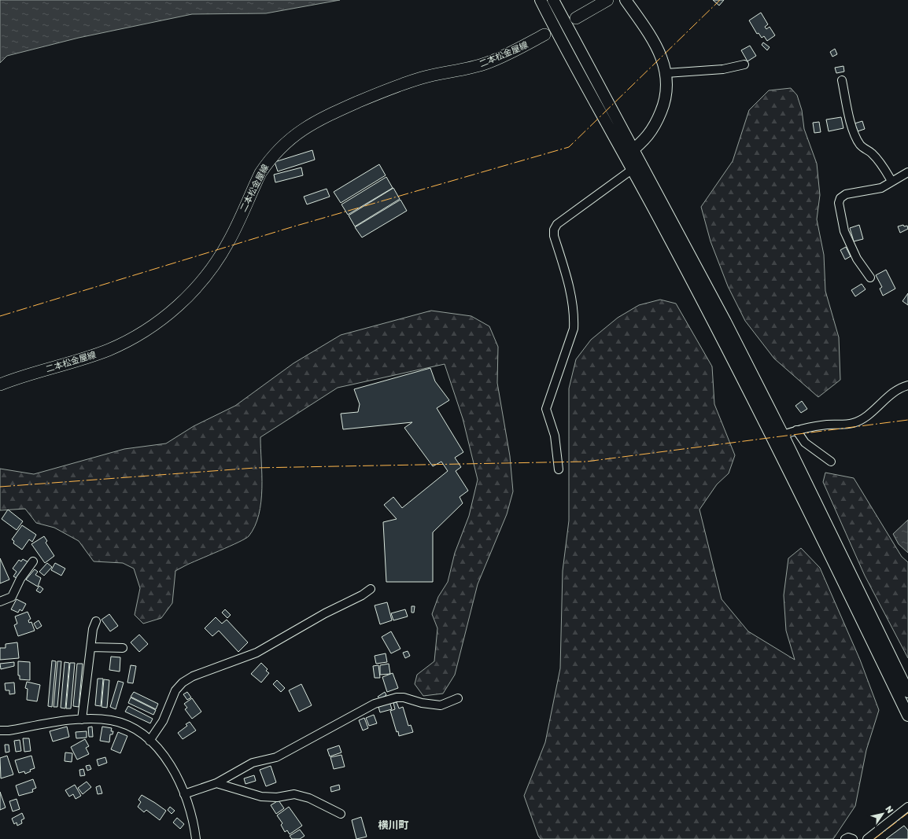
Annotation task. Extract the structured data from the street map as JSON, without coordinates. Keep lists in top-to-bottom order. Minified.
{"streets":{"main road":["二本松金屋線"]},"districts":["横川町"],"north":"top right"}
